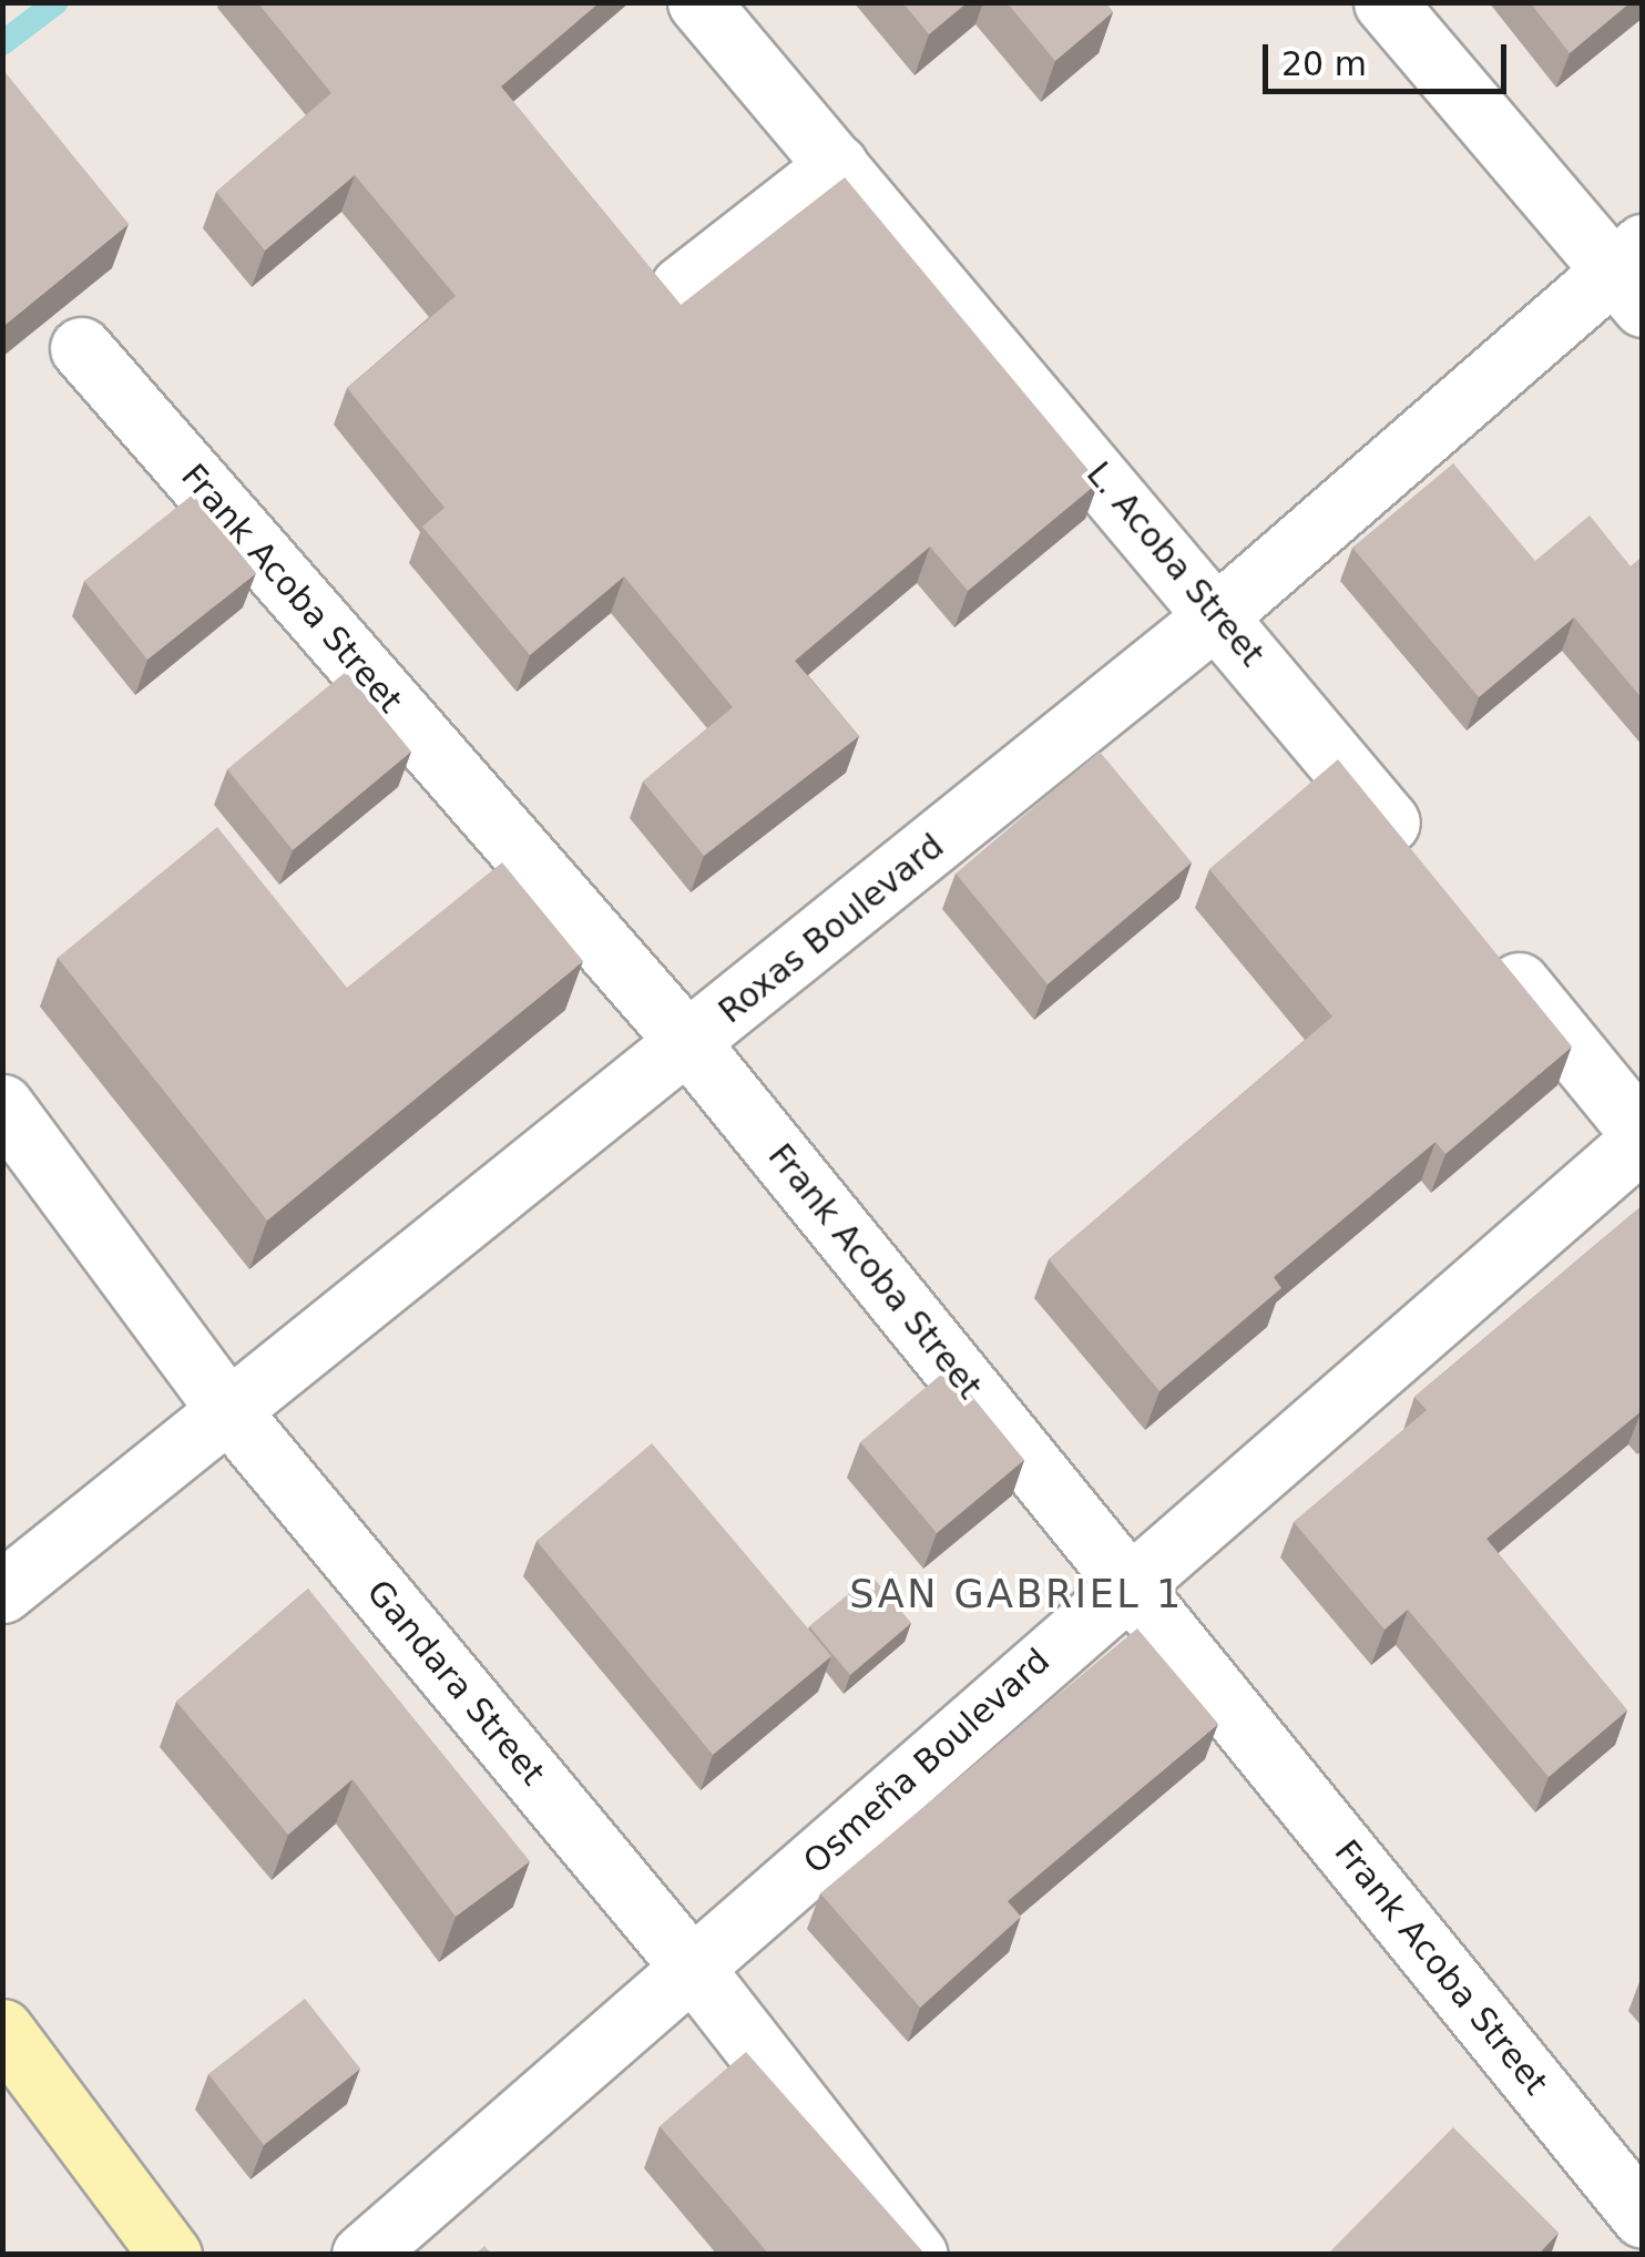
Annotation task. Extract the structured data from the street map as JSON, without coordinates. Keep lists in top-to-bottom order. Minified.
{"streets":{"street":["L. Acoba Street","Frank Acoba Street","Roxas Boulevard","Gandara Street","Osmeña Boulevard"]},"crossings":[["L. Acoba Street","Roxas Boulevard"],["Frank Acoba Street","Roxas Boulevard"],["Frank Acoba Street","Osmeña Boulevard"],["Roxas Boulevard","Gandara Street"],["Gandara Street","Osmeña Boulevard"]],"districts":["SAN GABRIEL 1"],"scale_bar":"20 m"}
